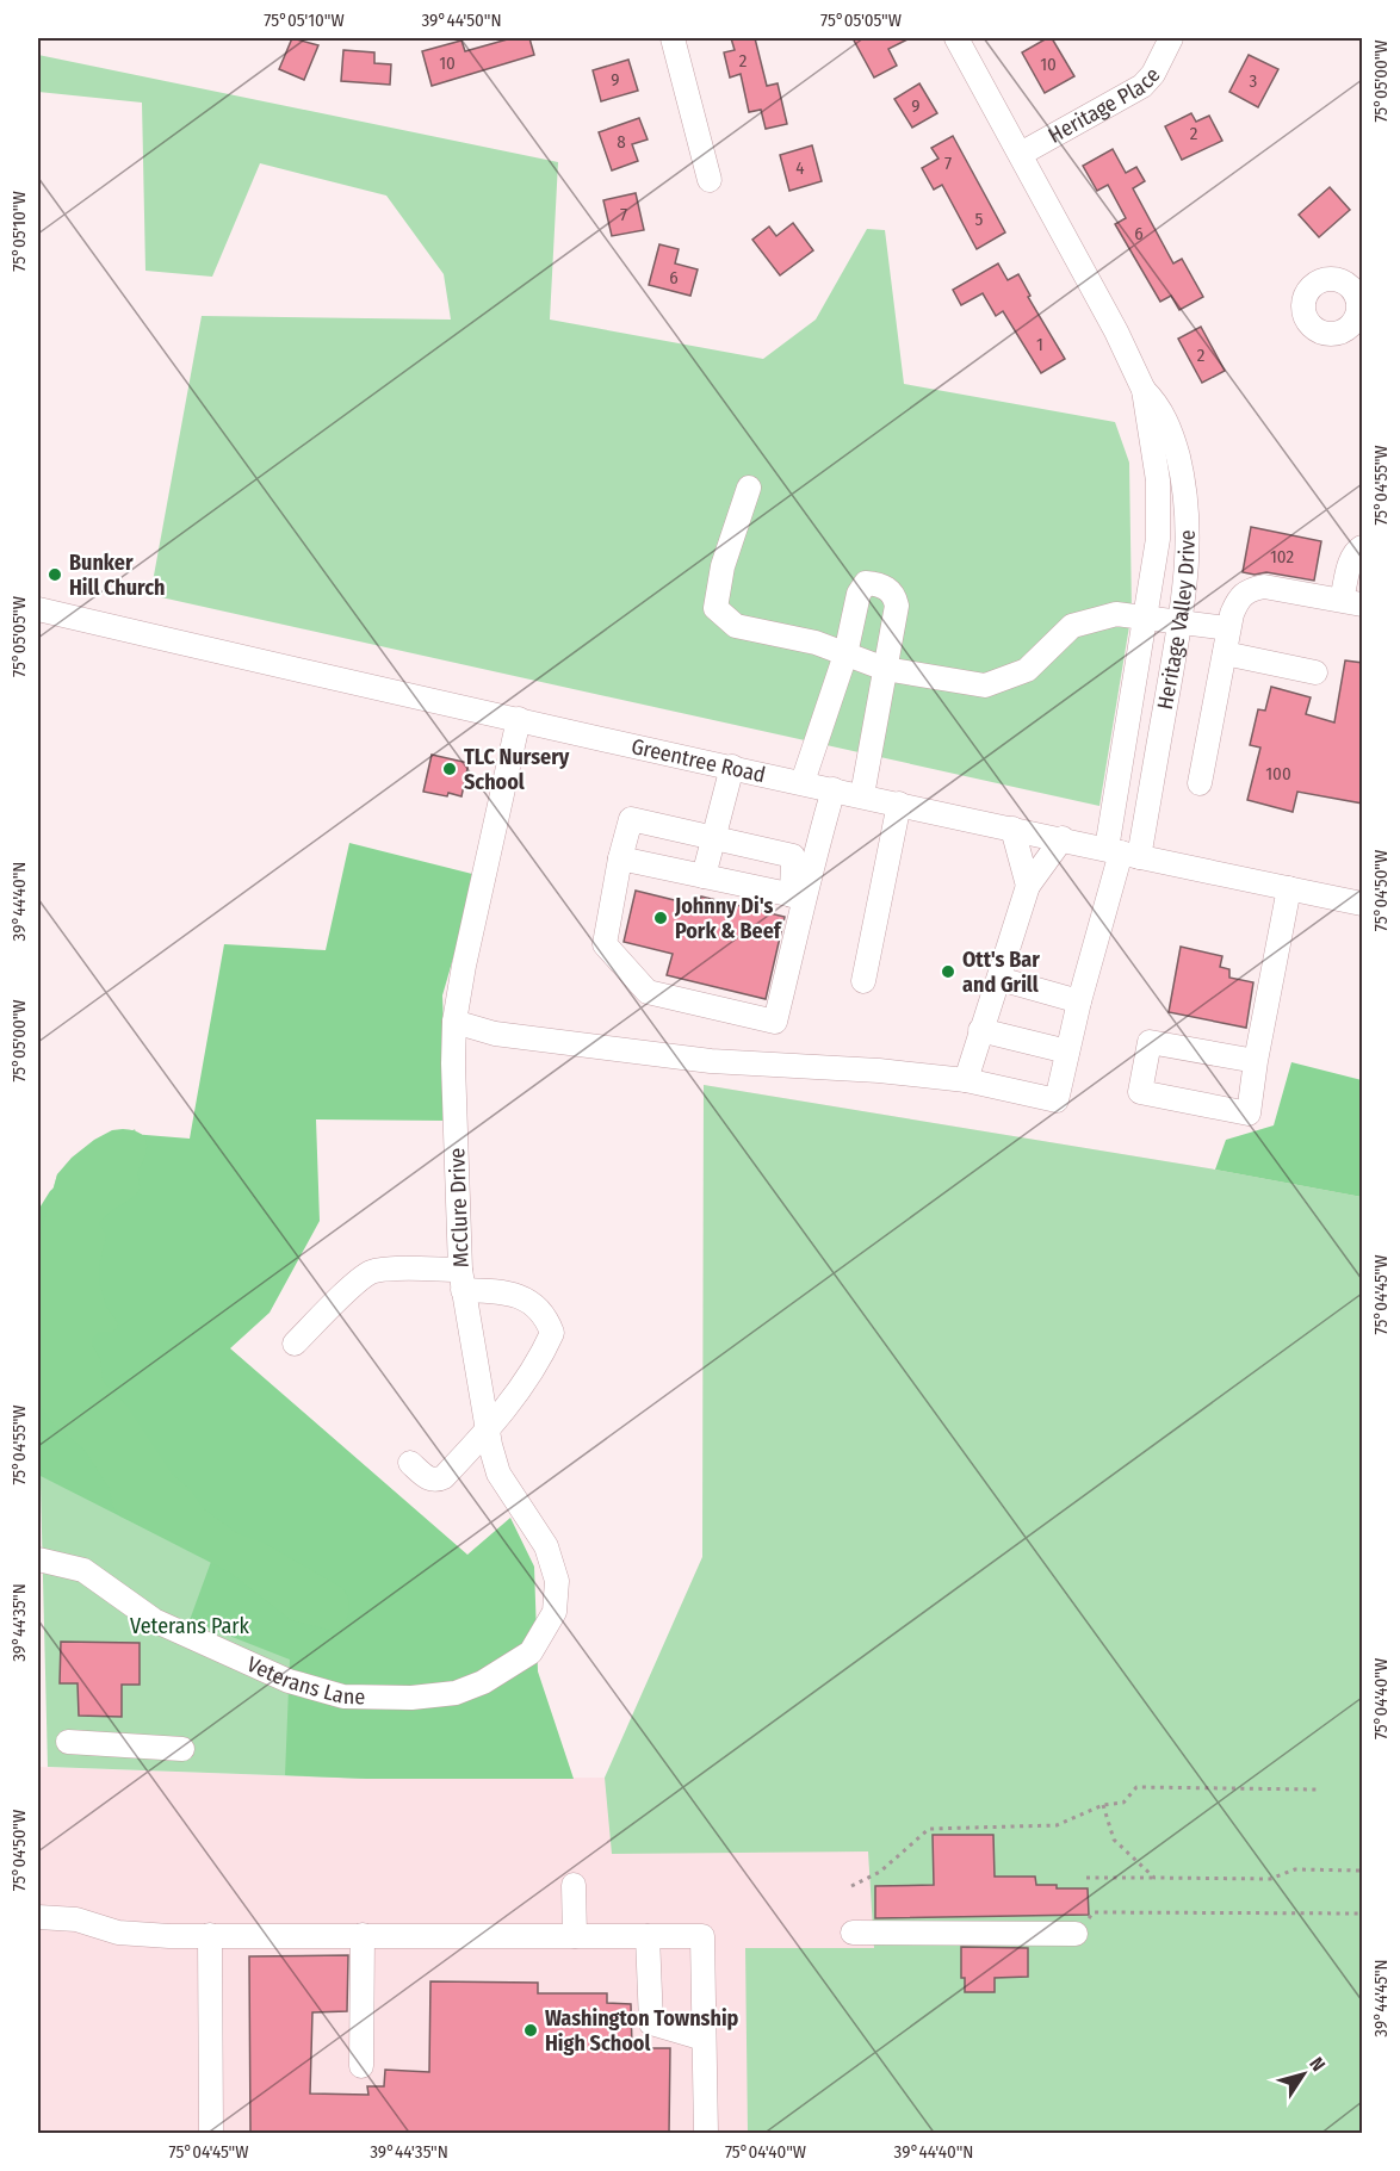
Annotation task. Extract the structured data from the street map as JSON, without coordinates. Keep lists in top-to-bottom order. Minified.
{"streets":{"street":["Heritage Place","Heritage Valley Drive","Greentree Road","McClure Drive","Veterans Lane"]},"crossings":[["Heritage Place","Heritage Valley Drive"],["Heritage Valley Drive","Greentree Road"],["Greentree Road","McClure Drive"],["McClure Drive","Veterans Lane"]],"parks":["Veterans Park"],"places":["Bunker Hill Church","TLC Nursery School","Johnny Di's Pork & Beef","Ott's Bar and Grill","Washington Township High School"],"house_numbers":["2","10","10","9","3","9","2","8","7","4","7","5","6","6","1","2","102","100"],"north":"top right","coordinates":["75°05'10\"W","39°44'50\"N","75°05'05\"W","75°05'00\"W","75°04'55\"W","75°04'50\"W","39°44'40\"N","75°04'45\"W","39°44'35\"N","75°04'40\"W","39°44'45\"N"]}
